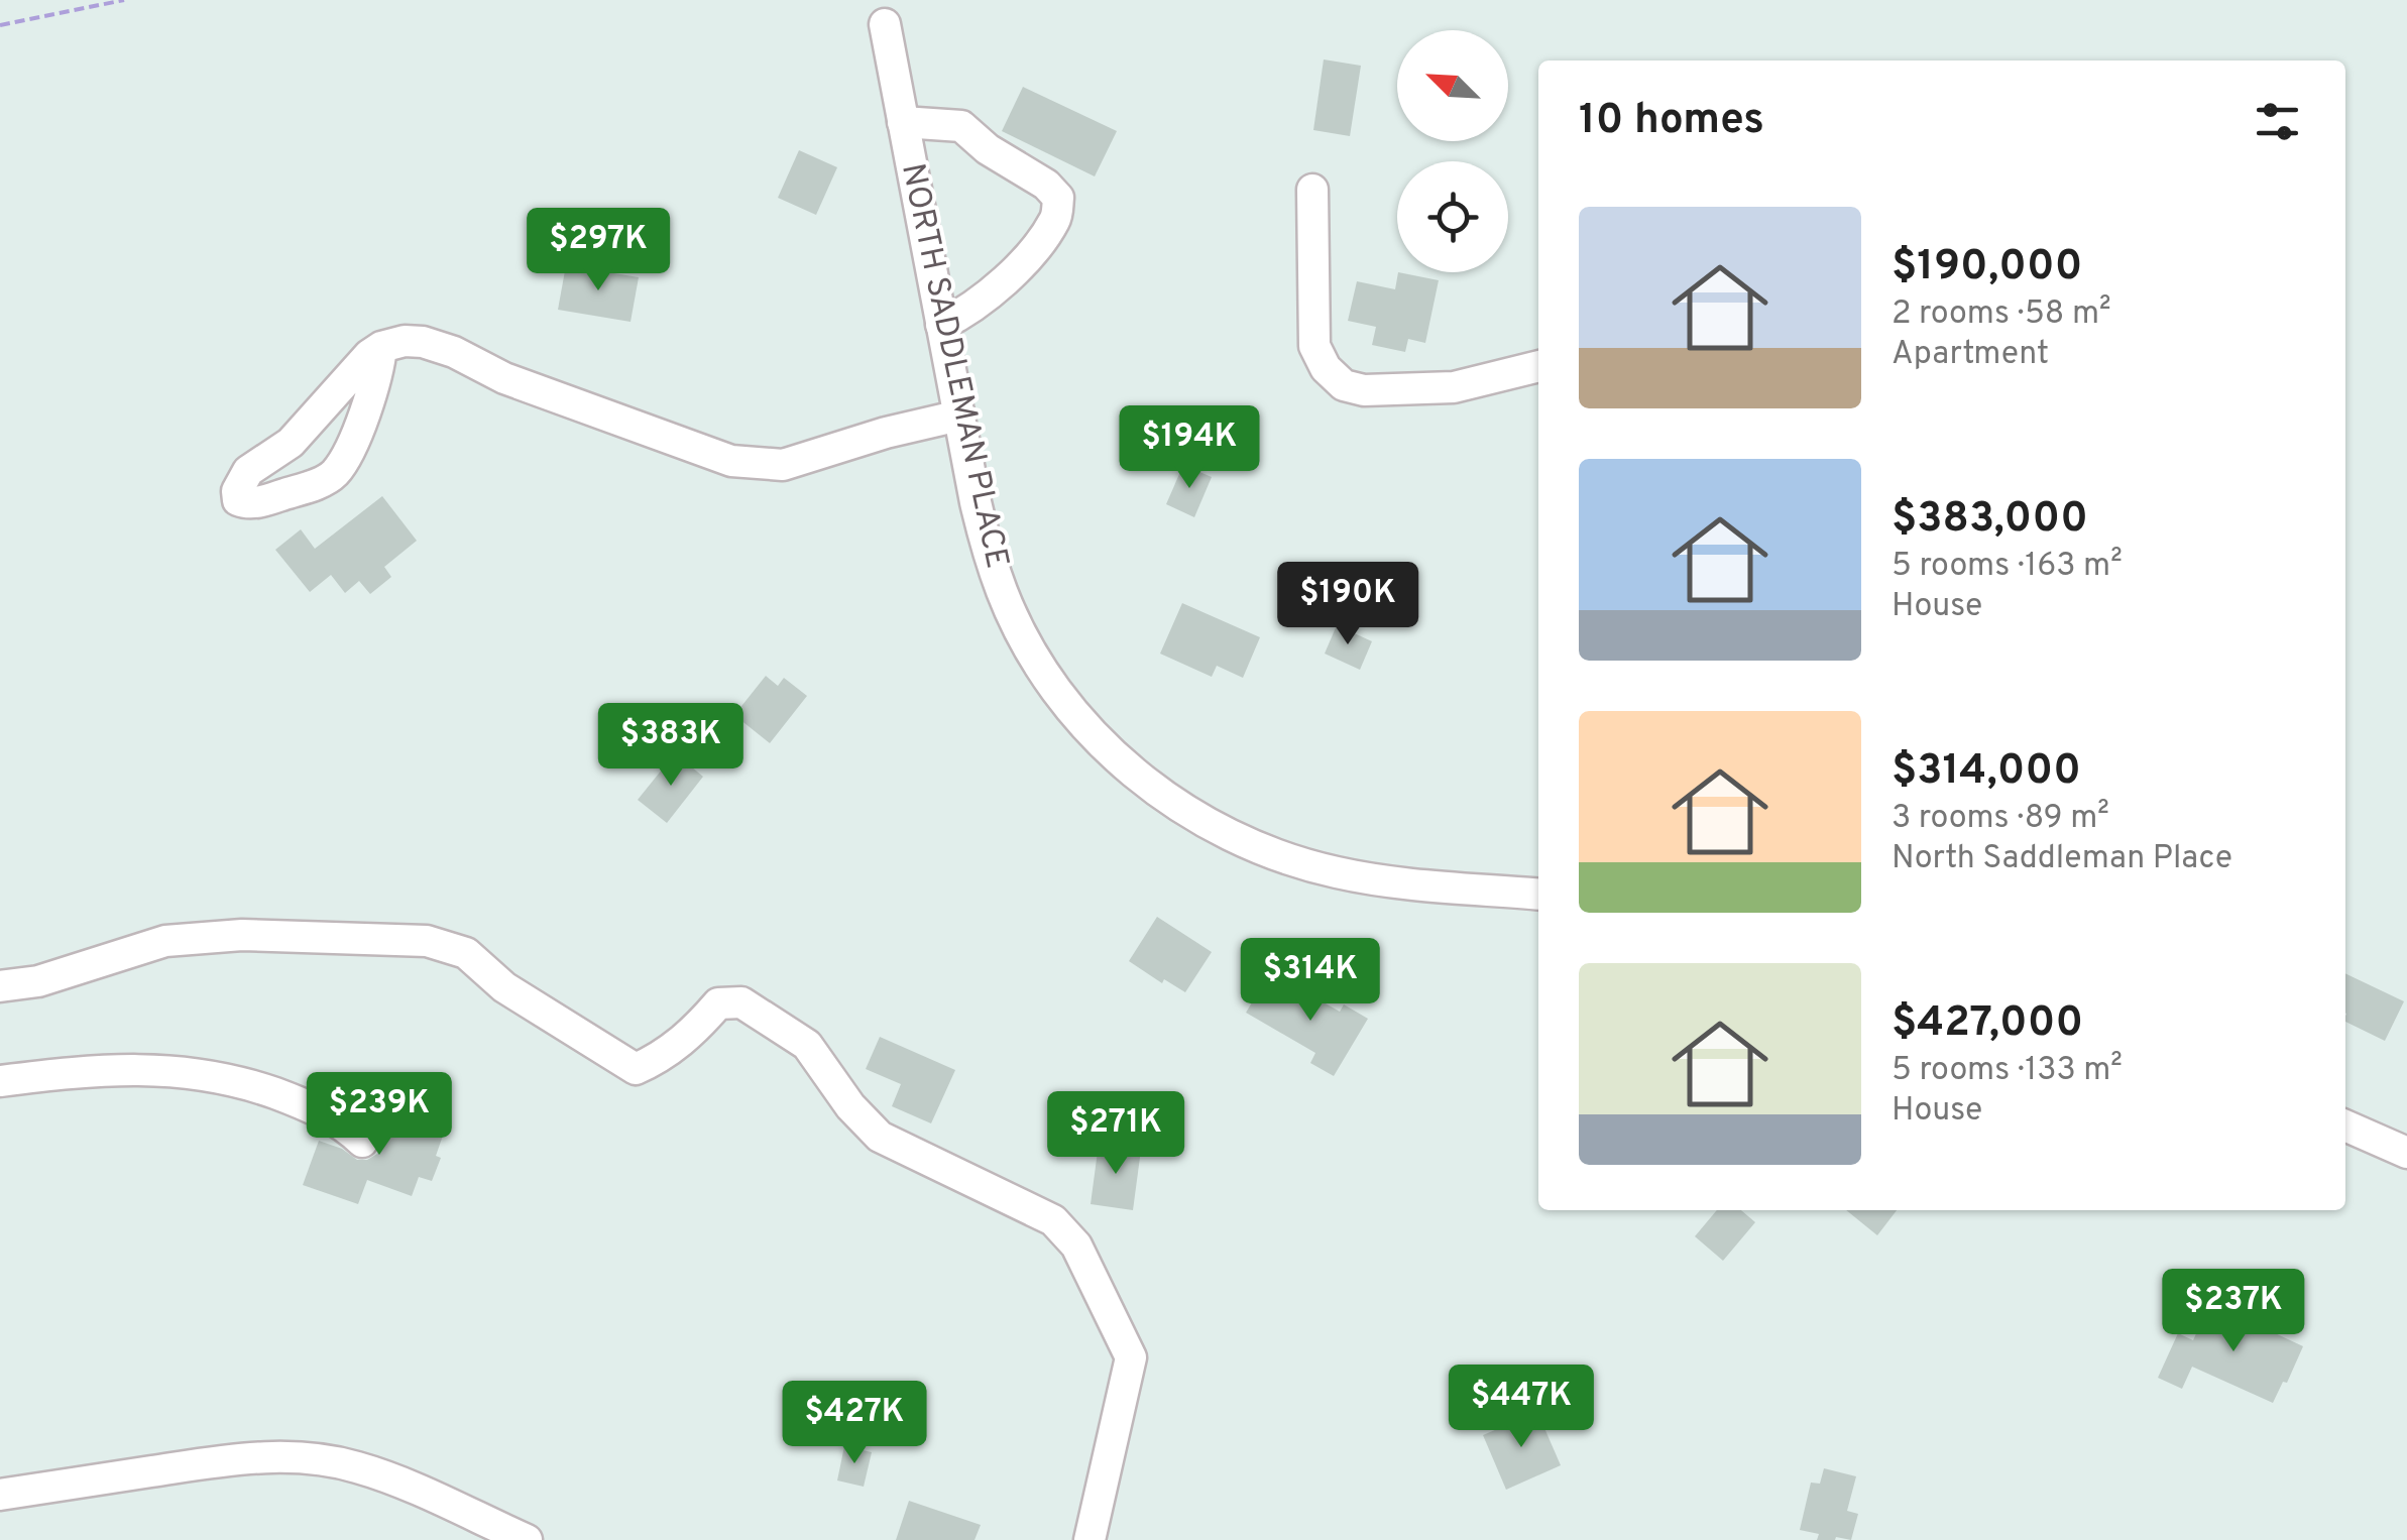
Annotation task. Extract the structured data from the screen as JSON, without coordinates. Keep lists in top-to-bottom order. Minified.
{"streets":{"street":["NORTH SADDLEMAN PLACE"]},"north":"top left","page":{"heading":"10 homes","list":[{"name":"$190,000","note":"2 rooms · 58 m² · Apartment"},{"name":"$383,000","note":"5 rooms · 163 m² · House"},{"name":"$314,000","note":"3 rooms · 89 m² · North Saddleman Place"},{"name":"$427,000","note":"5 rooms · 133 m² · House"}],"price":["$297K","$194K","$190K","$383K","$314K","$239K","$271K","$237K","$447K","$427K"]}}
